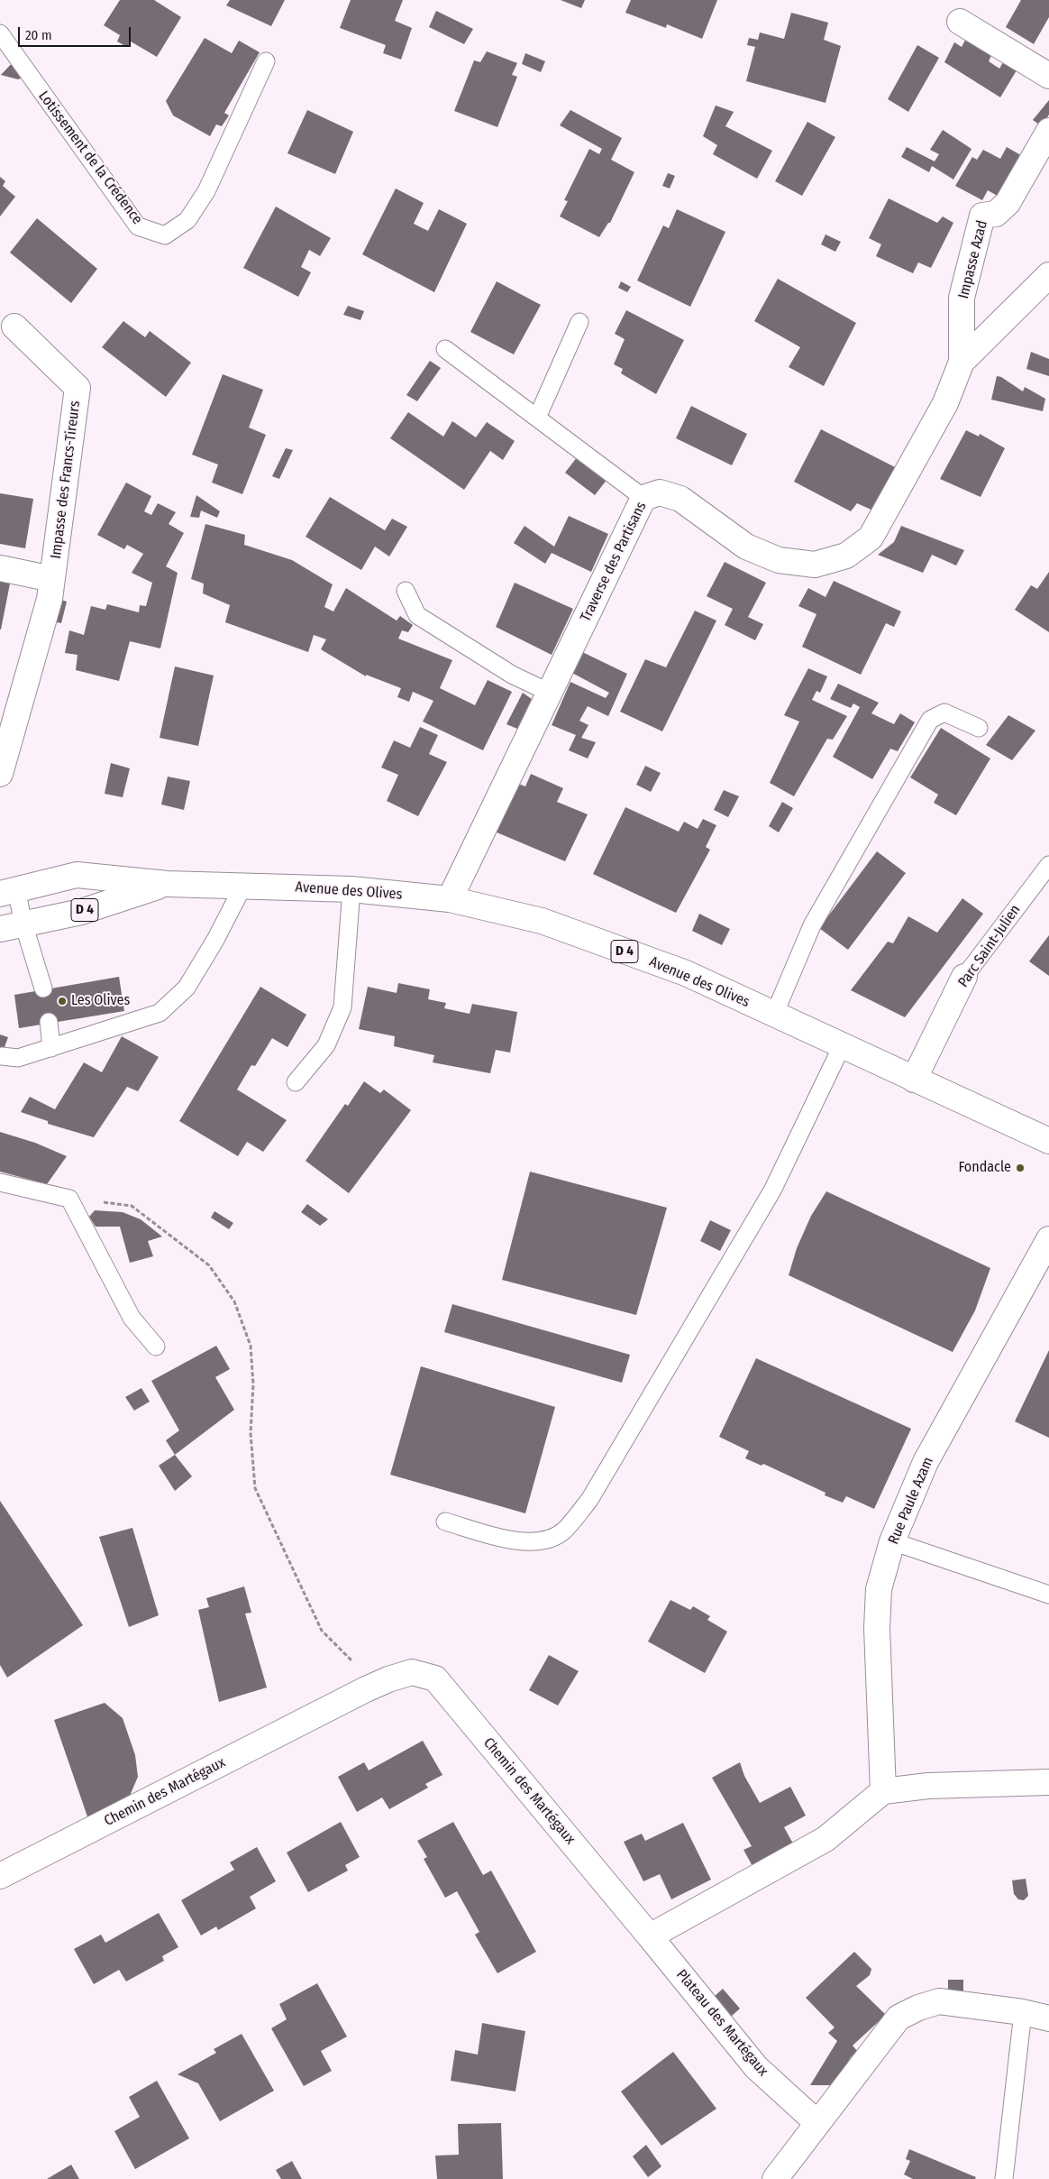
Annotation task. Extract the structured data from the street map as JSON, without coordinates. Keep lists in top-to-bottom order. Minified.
{"streets":{"street":["Impasse Azad","Impasse des Francs-Tireurs","Traverse des Partisans","Avenue des Olives","D 4","Parc Saint-Julien","Rue Paule Azam","Chemin des Martégaux","Plateau des Martégaux"],"lane":["Lotissement de la Crédence"]},"crossings":[["Impasse Azad","Traverse des Partisans"],["Traverse des Partisans","Avenue des Olives"],["Avenue des Olives","Parc Saint-Julien"],["Chemin des Martégaux","Plateau des Martégaux"]],"places":["Les Olives","Fondacle"],"scale_bar":"20 m"}
